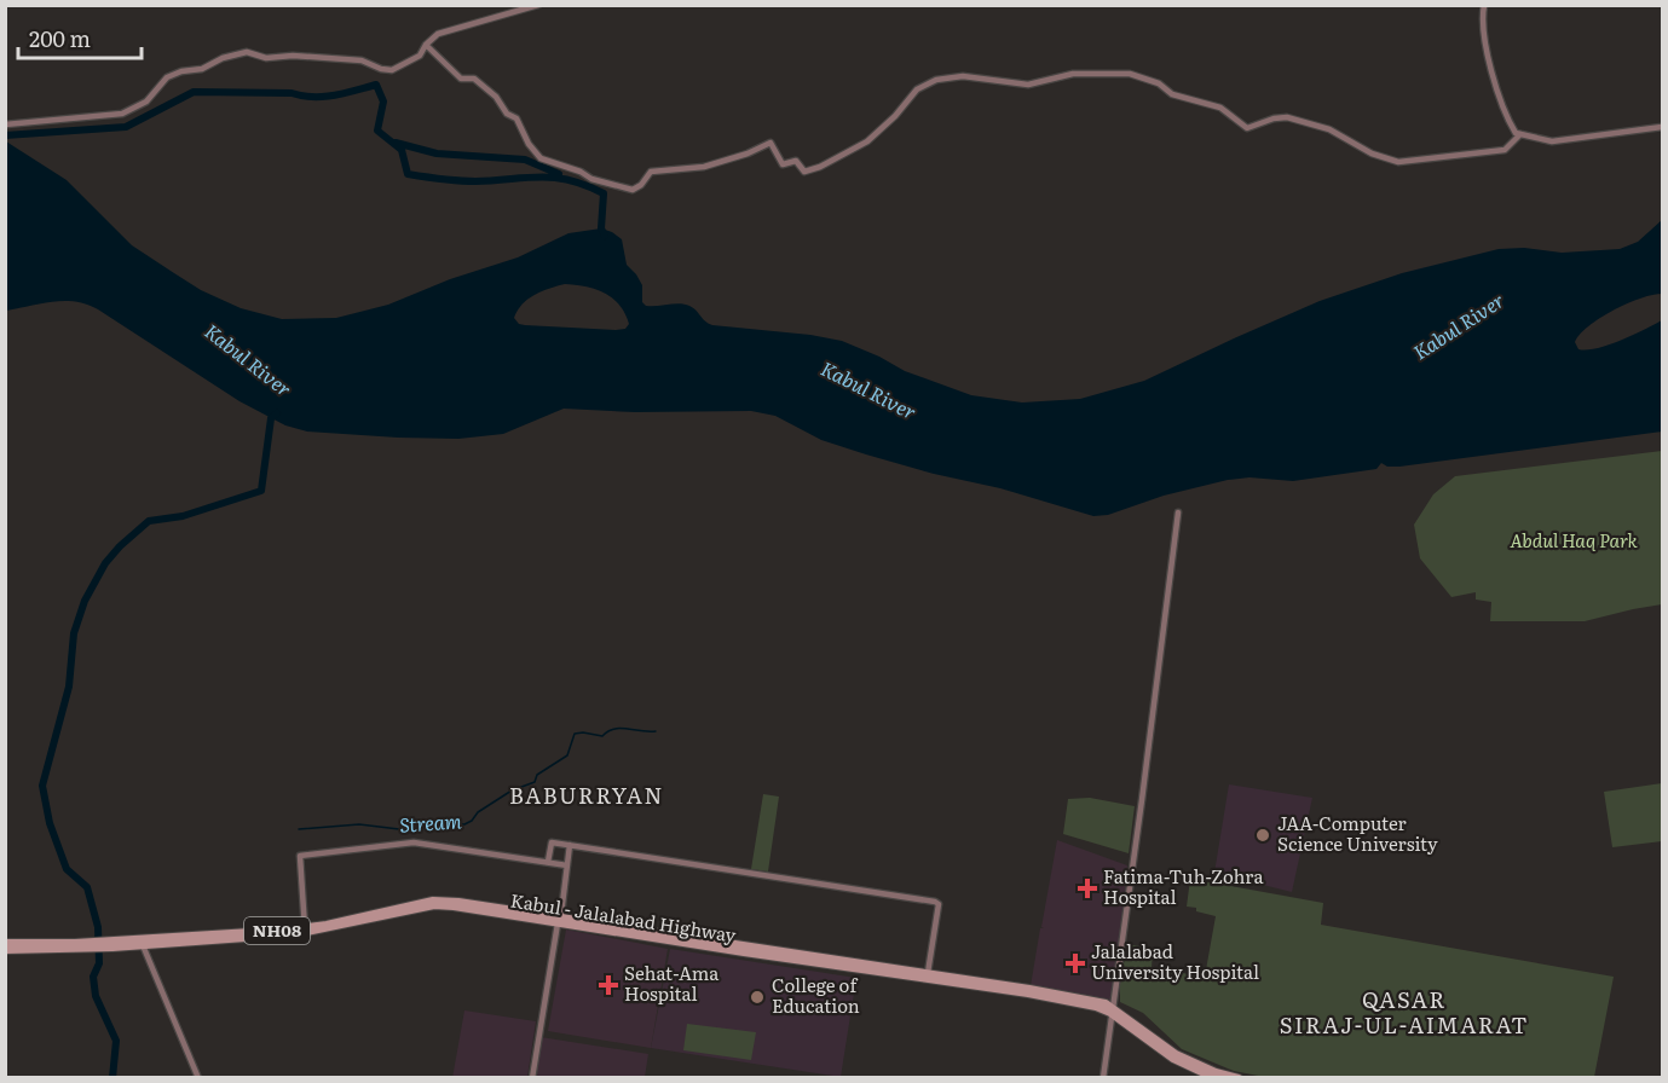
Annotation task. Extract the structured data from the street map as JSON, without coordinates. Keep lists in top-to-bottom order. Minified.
{"streets":{"highway":["Kabul - Jalalabad Highway","NH08"]},"crossings":[["Kabul - Jalalabad Highway","NH08"]],"districts":["BABURRYAN","QASAR SIRAJ-UL-AIMARAT"],"water":["Kabul River","Stream"],"parks":["Abdul Haq Park"],"places":{"other":["JAA-Computer Science University","College of Education"],"health":["Fatima-Tuh-Zohra Hospital","Jalalabad University Hospital","Sehat-Ama Hospital"]},"scale_bar":"200 m"}
